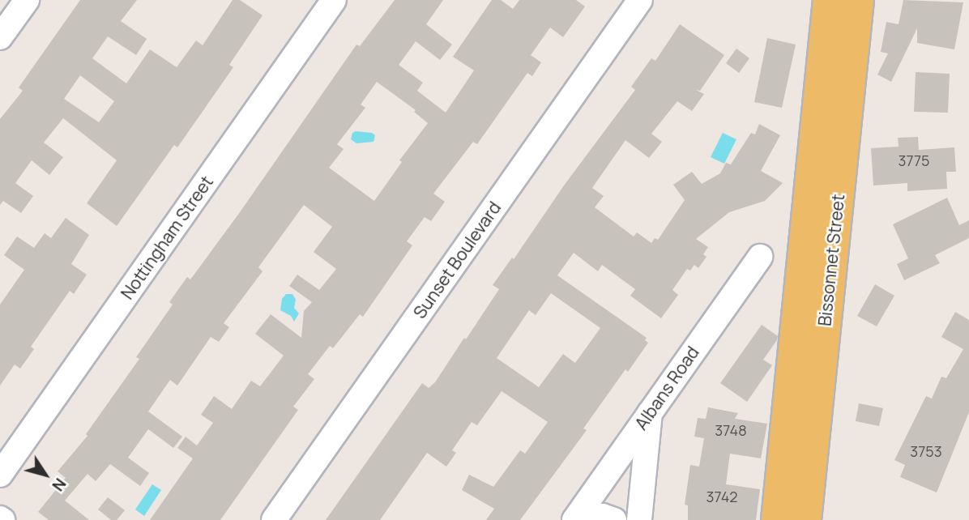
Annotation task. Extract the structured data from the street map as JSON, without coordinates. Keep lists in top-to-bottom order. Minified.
{"streets":{"main road":["Bissonnet Street"],"street":["Nottingham Street","Sunset Boulevard","Albans Road"]},"house_numbers":["3775","3748","3753","3742"],"north":"bottom right"}
